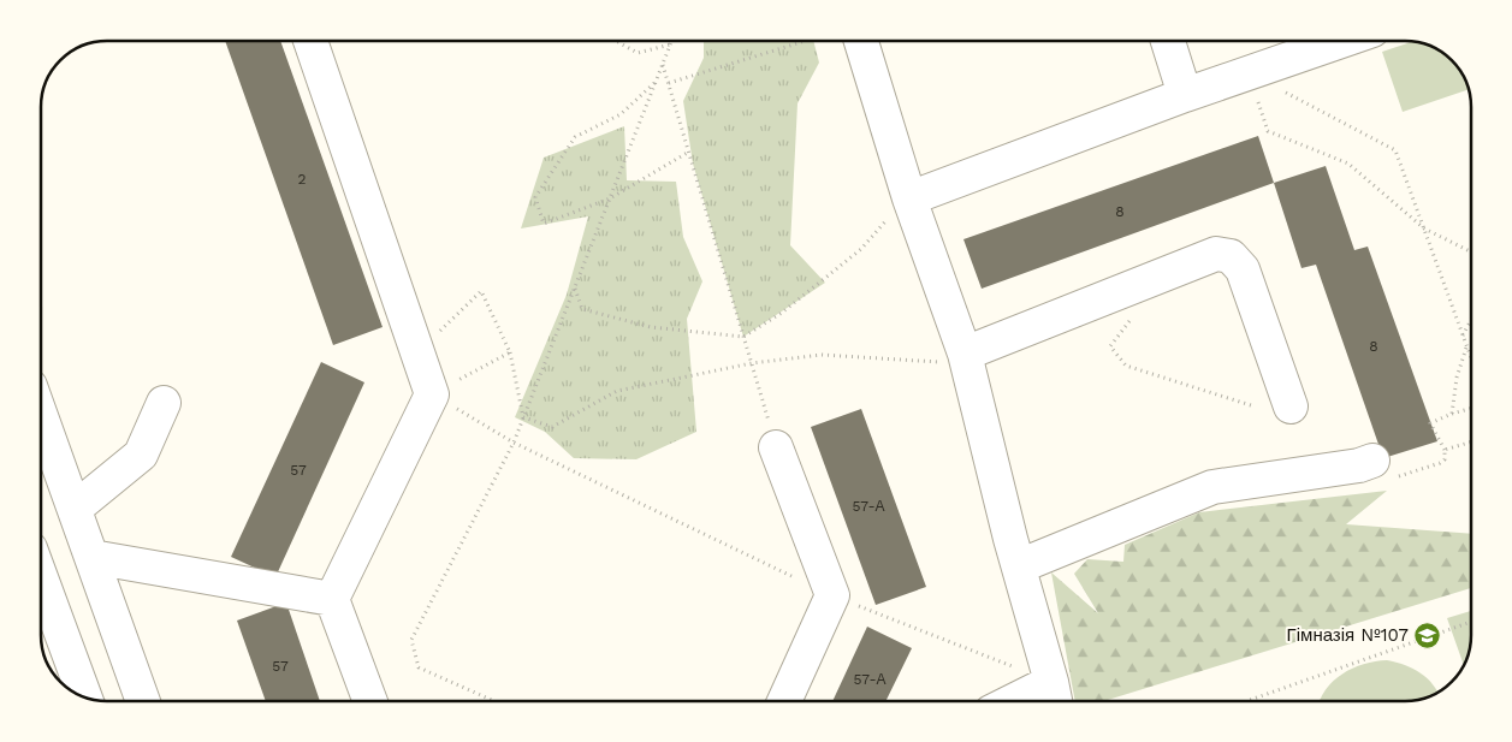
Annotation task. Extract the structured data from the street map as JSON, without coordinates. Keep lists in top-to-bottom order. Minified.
{"places":{"school or university":["Гімназія №107"]},"house_numbers":["2","8","8","57","57-А","57","57-А"]}
